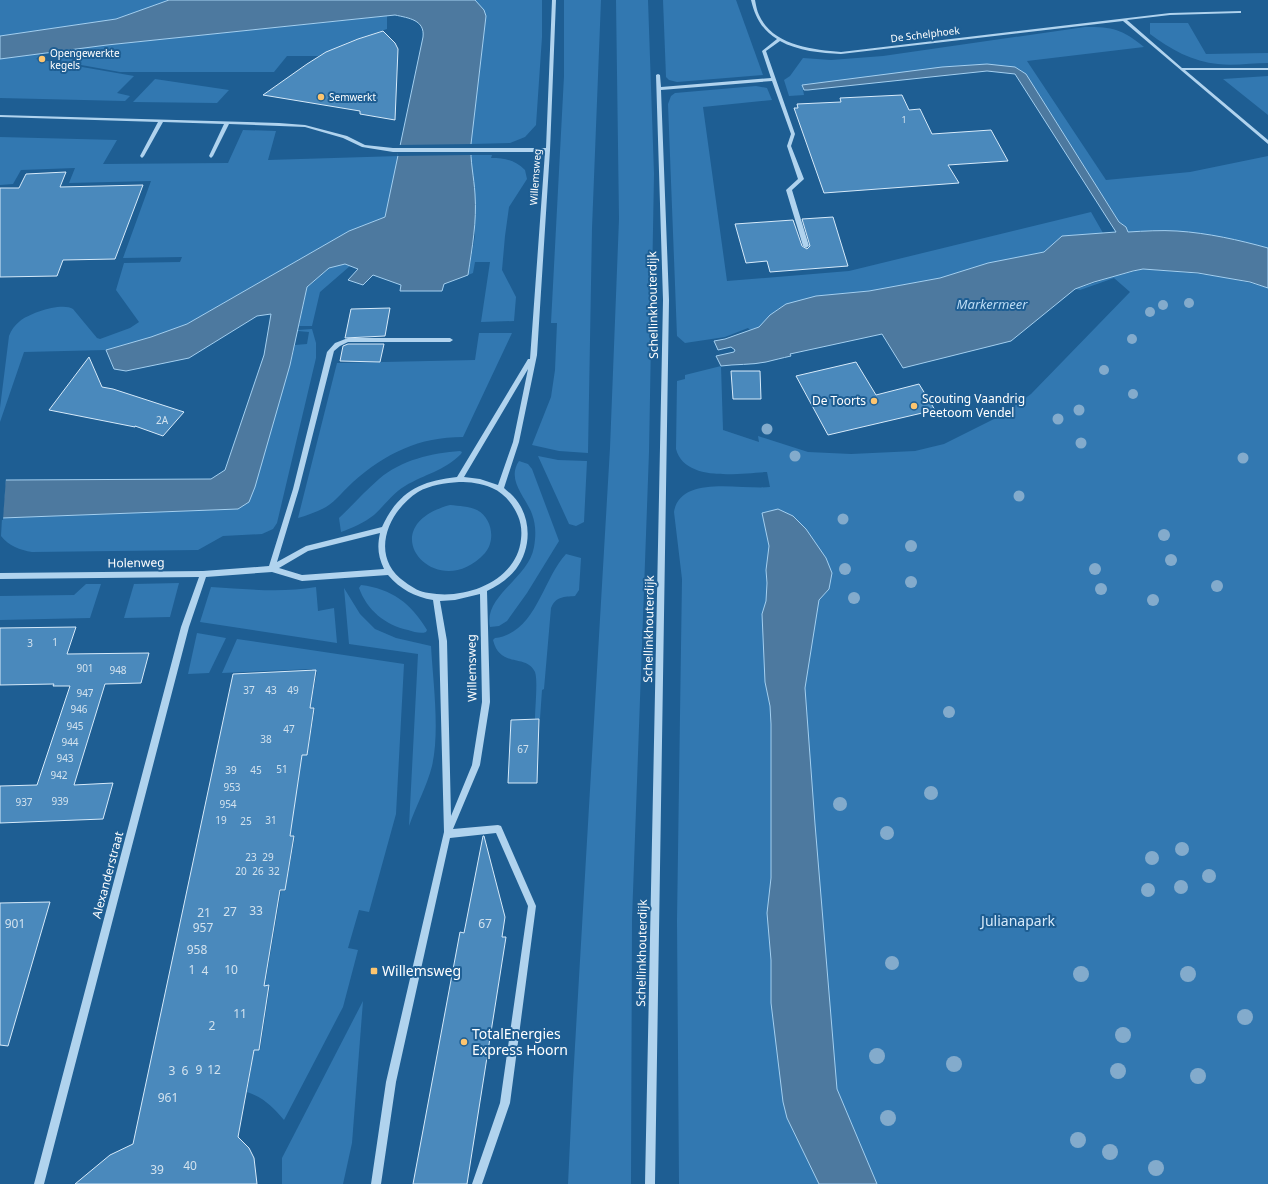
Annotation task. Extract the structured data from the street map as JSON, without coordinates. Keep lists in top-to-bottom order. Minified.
{"streets":{"street":["De Schelphoek","Willemsweg","Schellinkhouterdijk","Holenweg","Alexanderstraat"]},"crossings":[["Willemsweg","Holenweg"],["Holenweg","Alexanderstraat"]],"water":["Markermeer"],"parks":["Julianapark"],"places":{"other":["Opengewerkte kegels","Semwerkt","De Toorts","Scouting Vaandrig Peetoom Vendel","TotalEnergies Express Hoorn"],"transit":["Willemsweg"]},"house_numbers":["1","2A","1","3","901","948","37","43","49","947","946","945","47","38","944","67","943","51","39","45","942","953","939","937","954","19","31","25","23","29","20","26","32","33","27","21","901","67","957","958","1","10","4","11","2","9","12","3","6","961","40","39"]}
